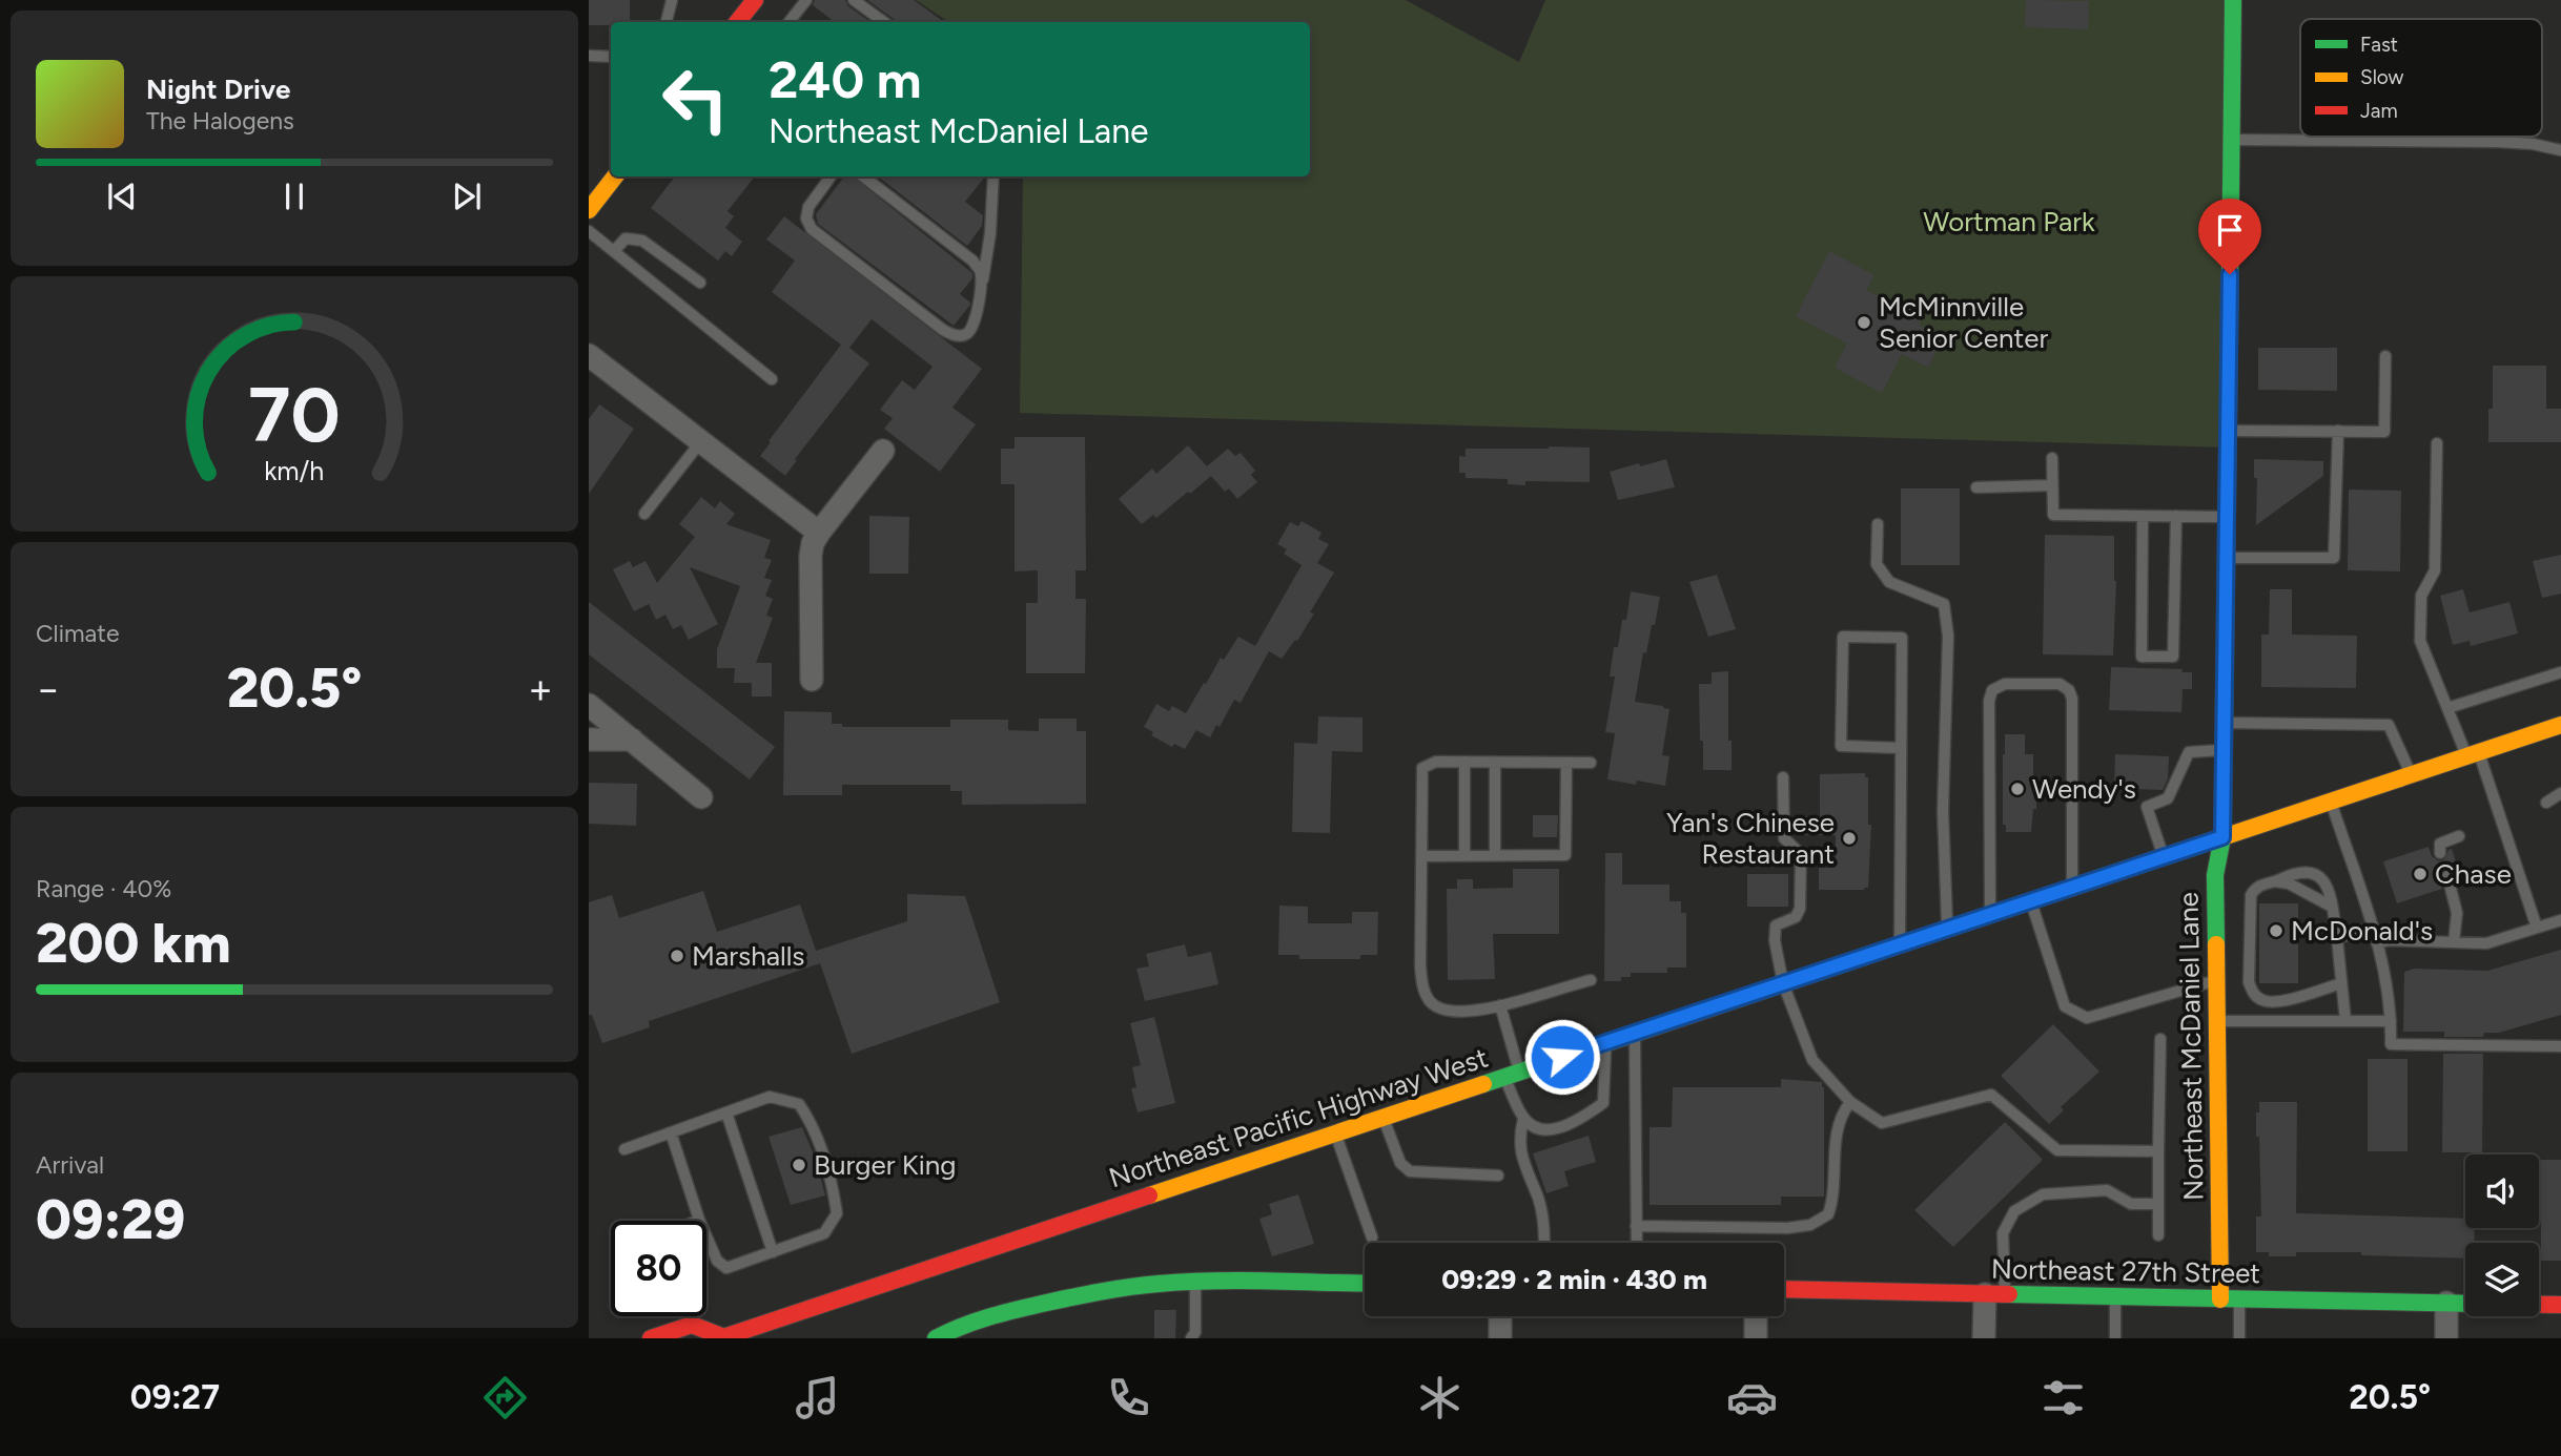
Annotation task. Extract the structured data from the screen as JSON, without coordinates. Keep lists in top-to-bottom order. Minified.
{"streets":{"main road":["Northeast McDaniel Lane","Northeast Pacific Highway West","Northeast 27th Street"]},"crossings":[["Northeast McDaniel Lane","Northeast Pacific Highway West"],["Northeast McDaniel Lane","Northeast 27th Street"]],"parks":["Wortman Park"],"places":["McMinnville Senior Center","Wendy's","Yan's Chinese Restaurant","Chase","McDonald's","Marshalls","Burger King"],"legend":["Fast","Slow","Jam"],"page":{"turn":["240 m","Northeast McDaniel Lane"],"song":["Night Drive","The Halogens"],"tile":["Climate",["Range · 40%","200 km"],["Arrival","09:29"]],"heat":["−","20.5°","+"],"limit":"80","trip":"09:29 · 2 min · 430 m","tabs":["09:27","20.5°"],"gauge":["70","km/h"]}}
